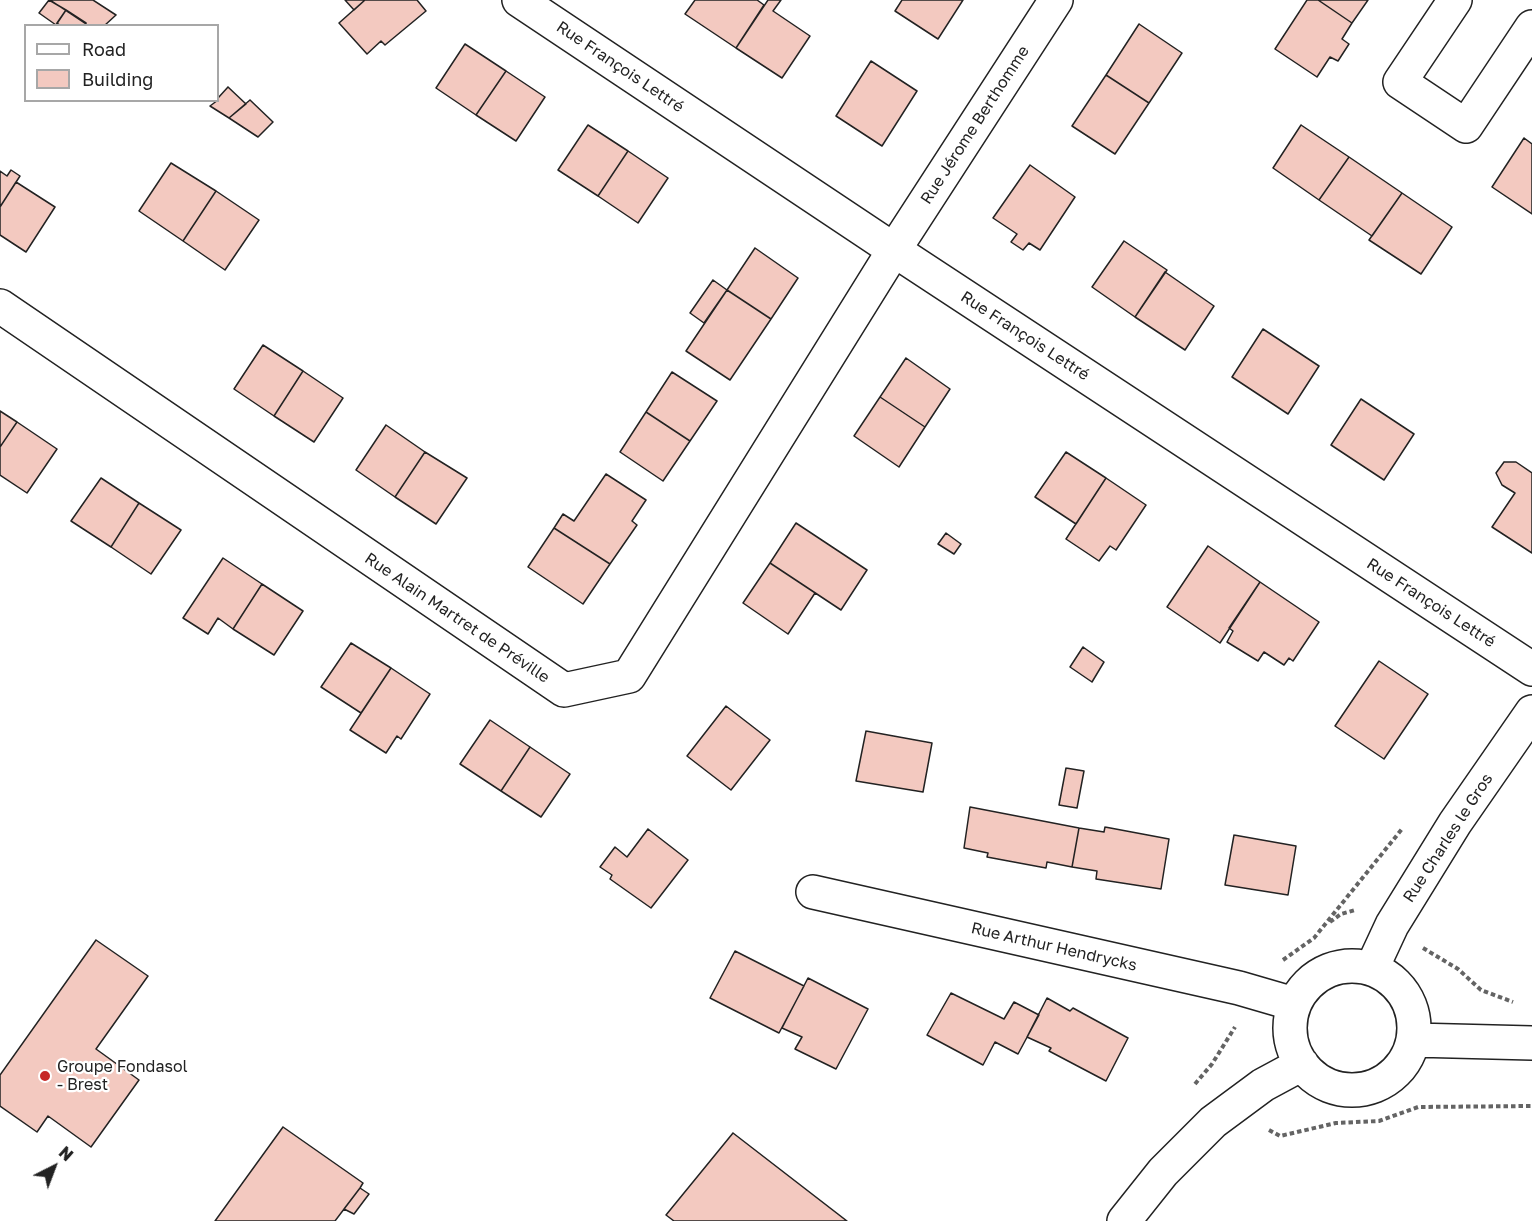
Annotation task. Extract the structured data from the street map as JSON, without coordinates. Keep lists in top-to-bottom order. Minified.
{"streets":{"street":["Rue François Lettré","Rue Jérome Berthomme","Rue Alain Martret de Préville","Rue Charles le Gros","Rue Arthur Hendrycks"]},"crossings":[["Rue François Lettré","Rue Jérome Berthomme"],["Rue François Lettré","Rue Alain Martret de Préville"],["Rue Jérome Berthomme","Rue Alain Martret de Préville"],["Rue Charles le Gros","Rue Arthur Hendrycks"]],"places":["Groupe Fondasol - Brest"],"legend":["Road","Building"],"north":"top right"}
